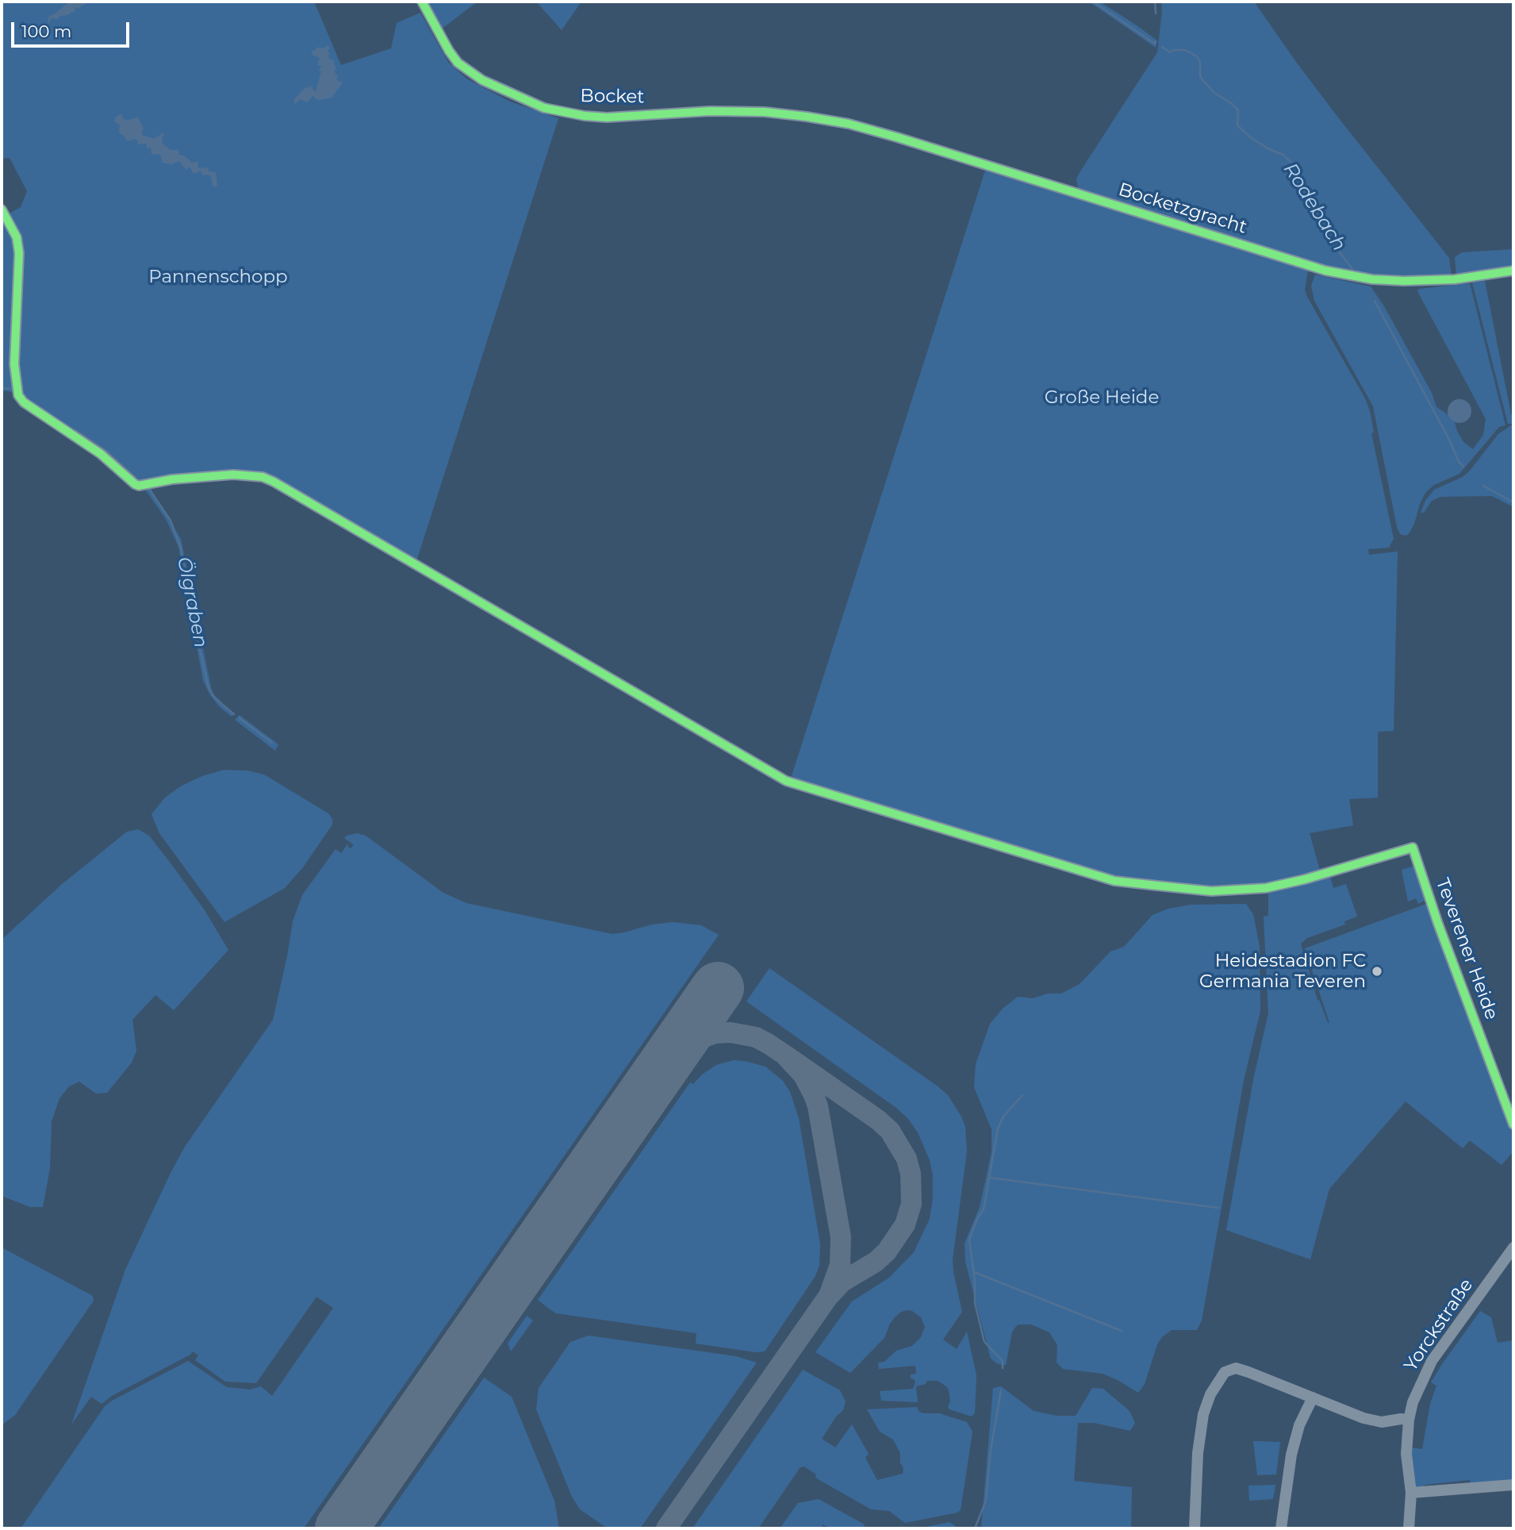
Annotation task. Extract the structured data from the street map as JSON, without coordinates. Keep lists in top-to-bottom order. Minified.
{"streets":{"street":["Bocket","Bocketzgracht","Teverener Heide","Yorckstraße"]},"crossings":[["Bocket","Bocketzgracht"]],"water":["Rodebach","Ölgraben"],"parks":["Pannenschopp","Große Heide"],"places":["Heidestadion FC Germania Teveren"],"scale_bar":"100 m"}
